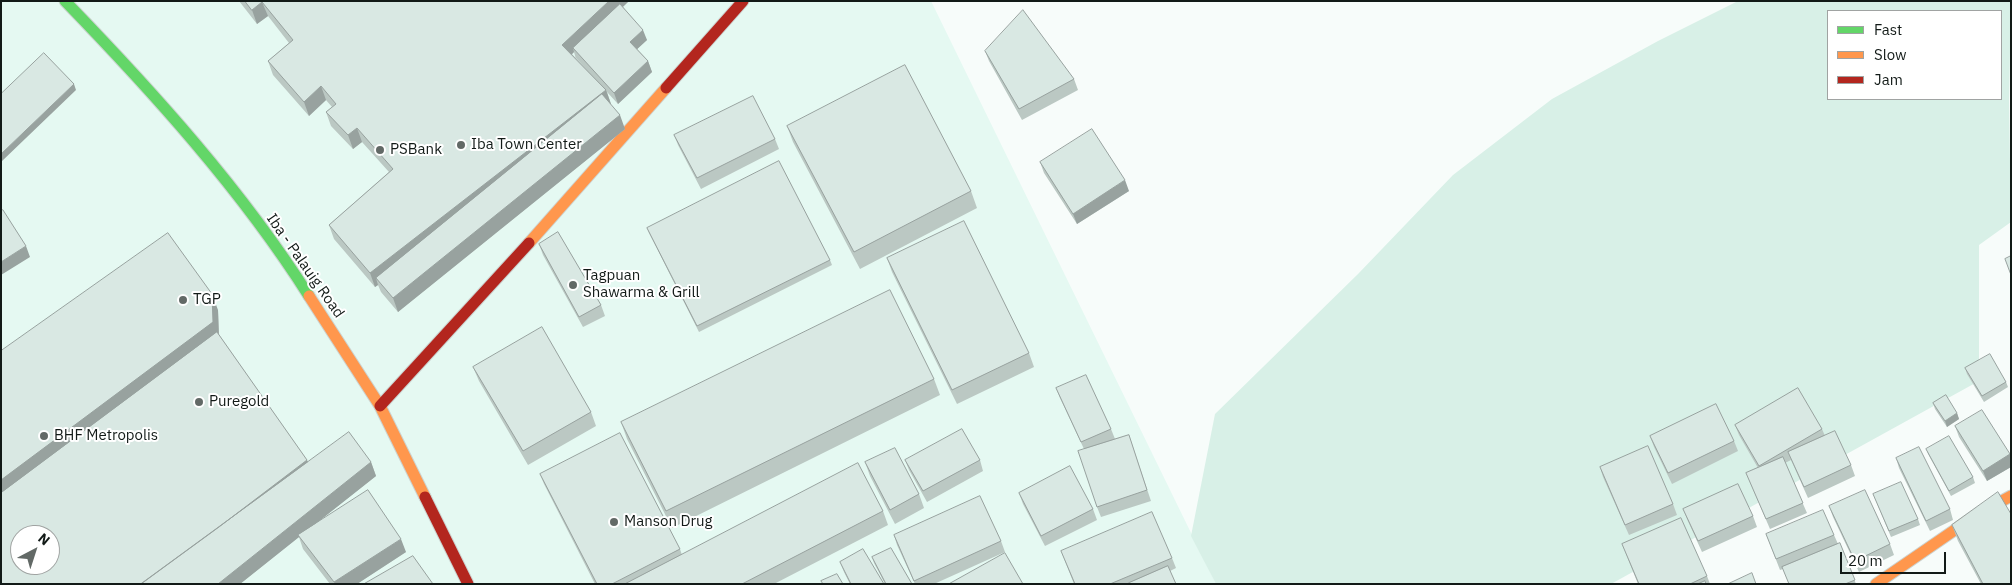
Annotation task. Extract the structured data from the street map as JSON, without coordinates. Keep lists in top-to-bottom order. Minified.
{"streets":{"main road":["Iba - Palauig Road"]},"places":["Iba Town Center","PSBank","Tagpuan Shawarma & Grill","TGP","Puregold","BHF Metropolis","Manson Drug"],"legend":["Fast","Slow","Jam"],"scale_bar":"20 m","north":"top right"}
